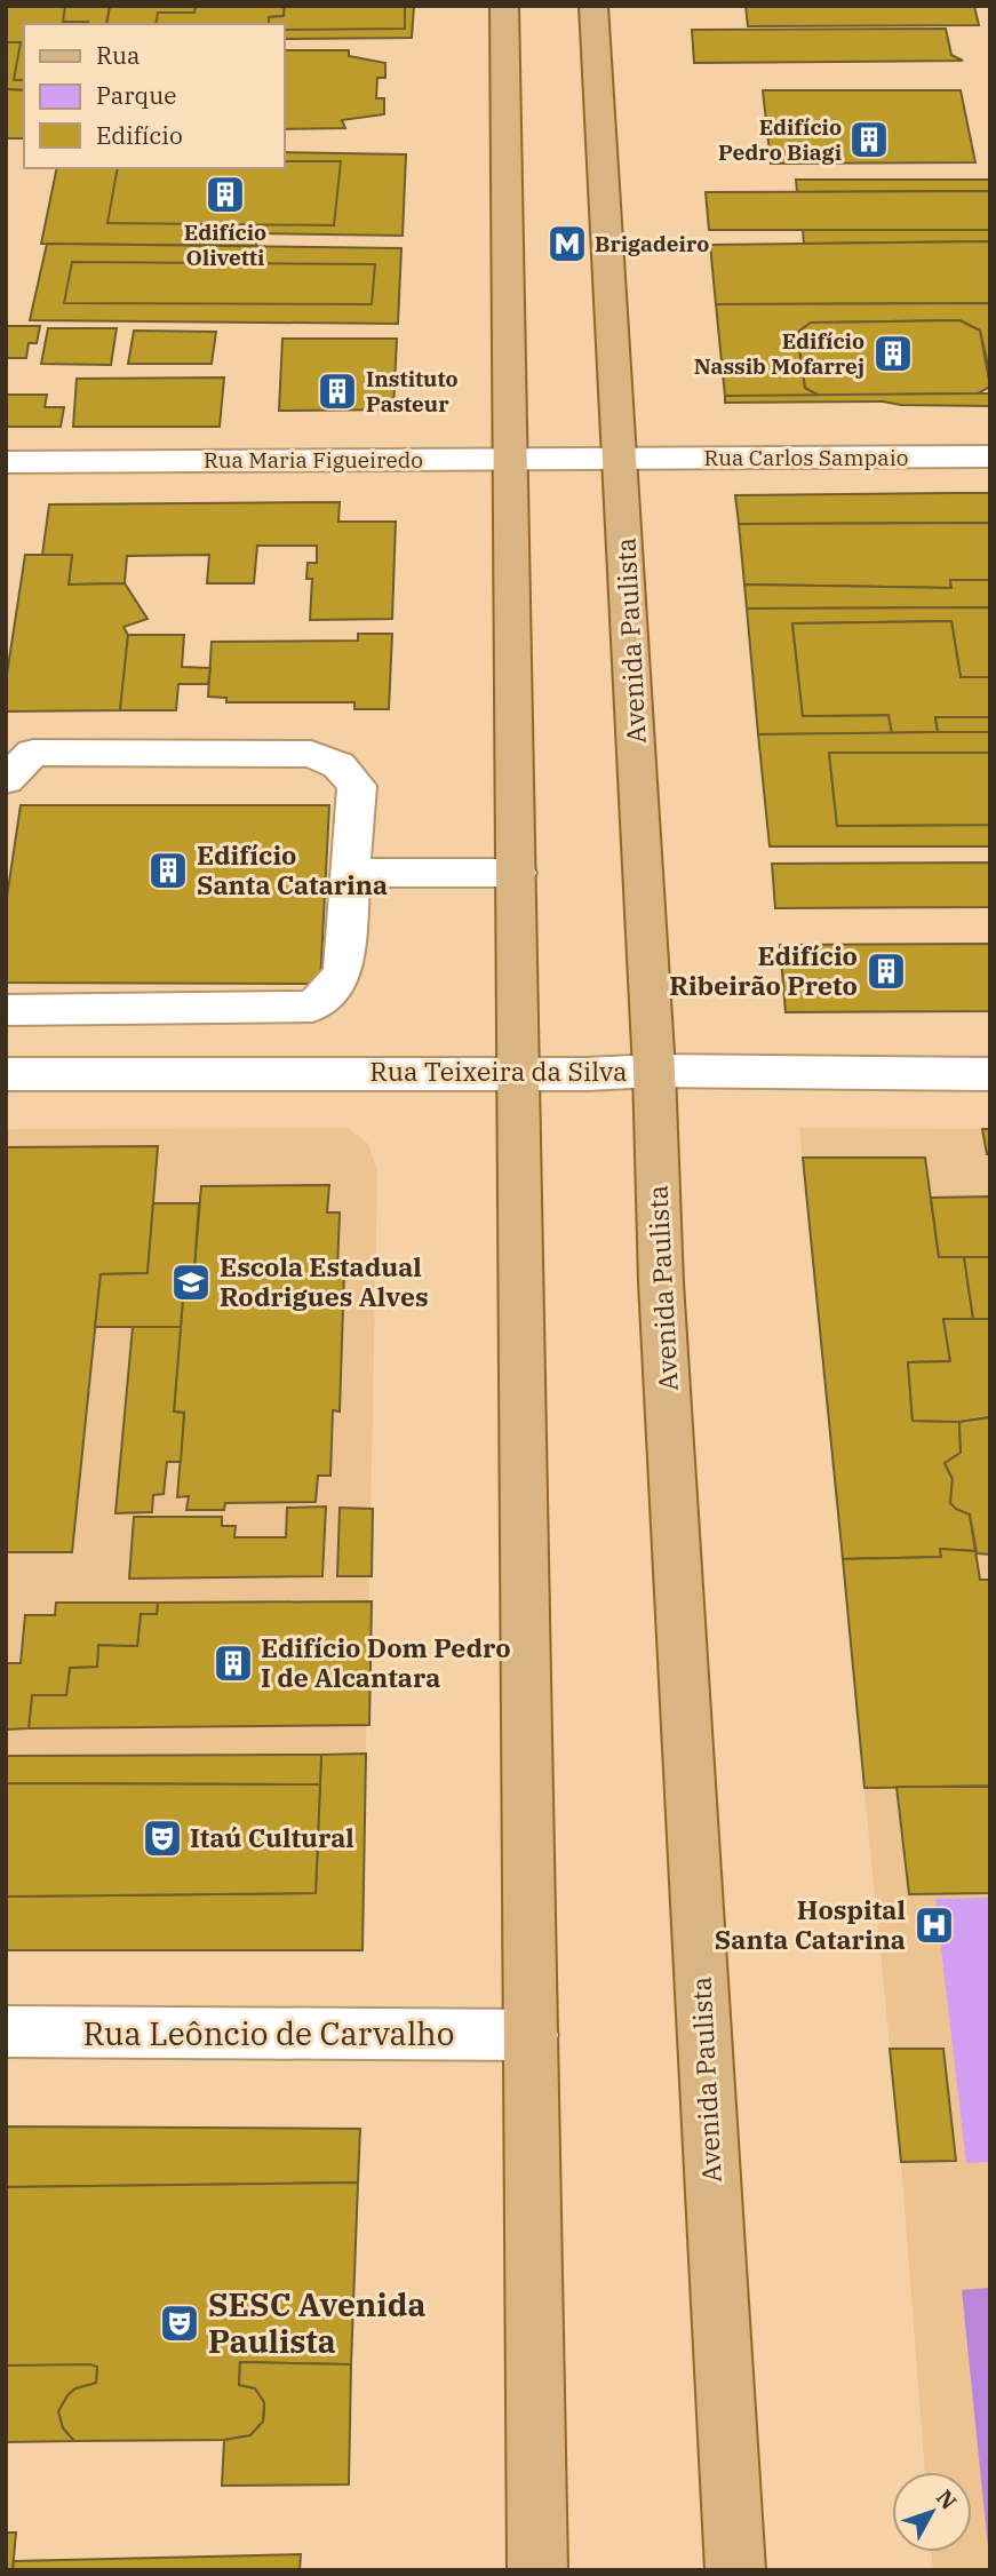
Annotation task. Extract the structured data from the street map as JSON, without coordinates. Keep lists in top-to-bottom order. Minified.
{"streets":{"main road":["Avenida Paulista"],"street":["Rua Carlos Sampaio","Rua Maria Figueiredo","Rua Teixeira da Silva","Rua Leôncio de Carvalho"]},"crossings":[["Rua Carlos Sampaio","Rua Maria Figueiredo"],["Rua Carlos Sampaio","Avenida Paulista"],["Rua Maria Figueiredo","Avenida Paulista"],["Avenida Paulista","Rua Teixeira da Silva"]],"places":{"building":["Edifício Pedro Biagi","Edifício Olivetti","Edifício Nassib Mofarrej","Instituto Pasteur","Edifício Santa Catarina","Edifício Ribeirão Preto","Edifício Dom Pedro I de Alcantara"],"metro station":["Brigadeiro"],"school or university":["Escola Estadual Rodrigues Alves"],"theatre":["Itaú Cultural","SESC Avenida Paulista"],"hospital":["Hospital Santa Catarina"]},"legend":["Rua","Parque","Edifício"],"north":"top right"}
